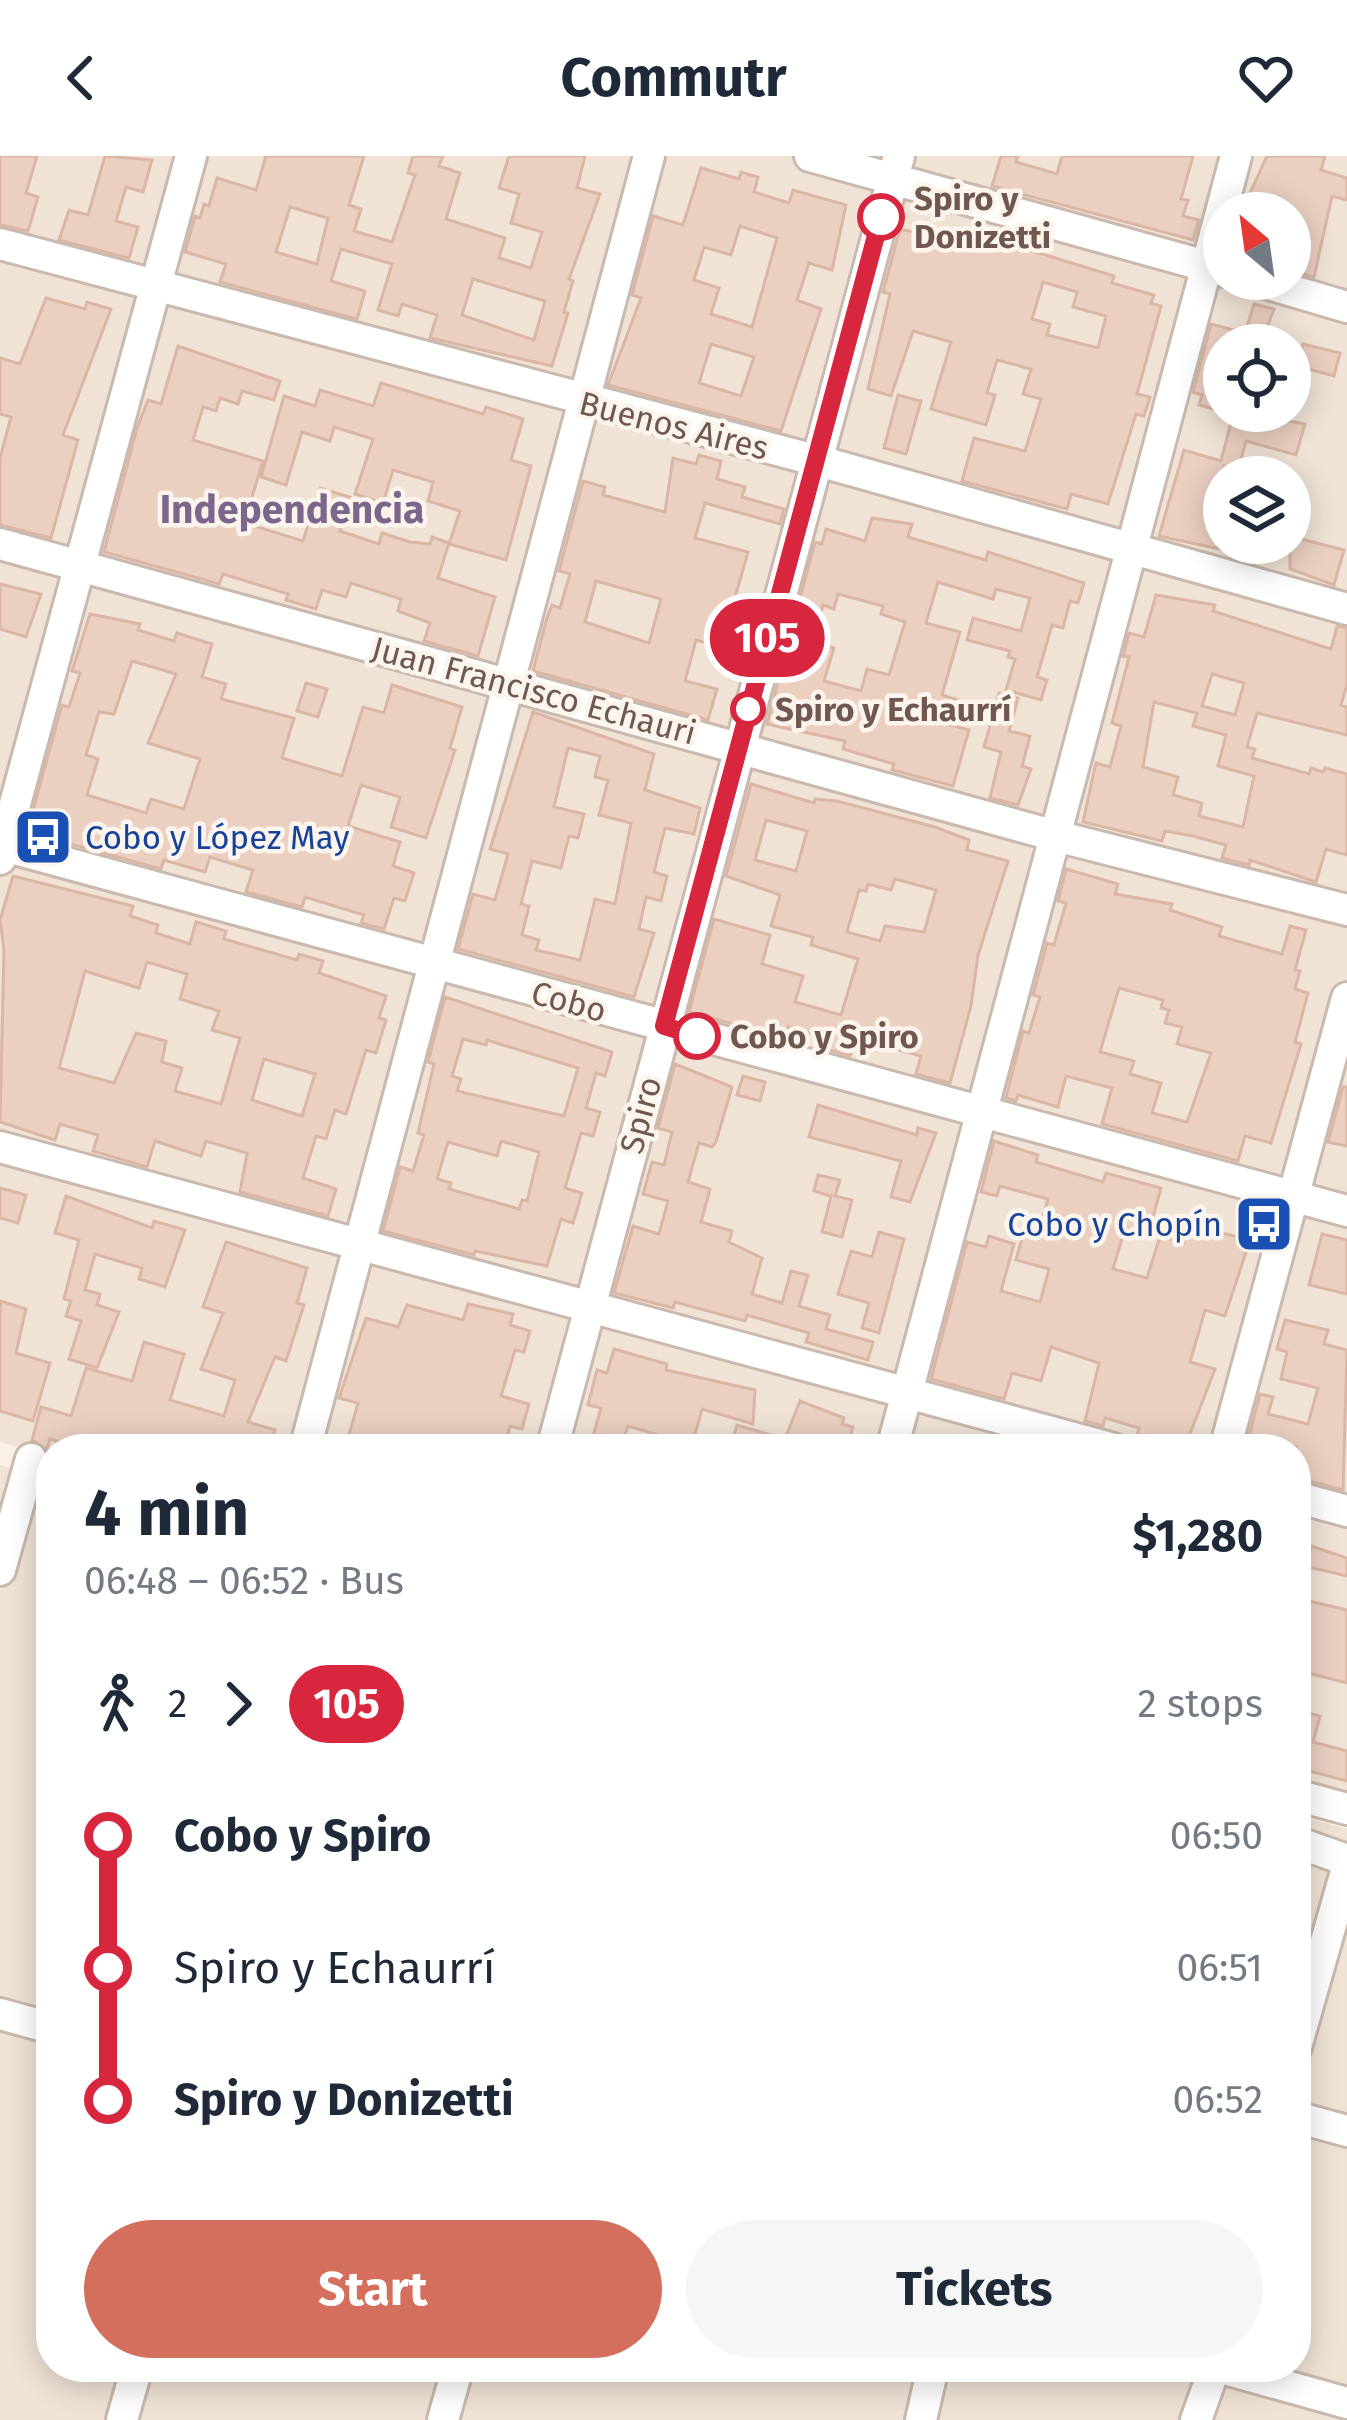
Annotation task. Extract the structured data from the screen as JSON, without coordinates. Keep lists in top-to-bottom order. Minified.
{"streets":{"street":["Buenos Aires","Juan Francisco Echauri","Cobo","Spiro"]},"crossings":[["Buenos Aires","Spiro"],["Juan Francisco Echauri","Spiro"],["Cobo","Spiro"]],"districts":["Independencia"],"places":{"other":["Spiro y Donizetti","Spiro y Echaurrí","Cobo y Spiro"],"bus stop":["Cobo y López May","Cobo y Chopín"]},"lines":["bus line 105"],"north":"top left","page":{"header":"Commutr","on_map":"105","heading":["4 min","06:48 – 06:52 · Bus","$1,280"],"legs":["2","105","2 stops"],"list":[{"name":"Cobo y Spiro","value":"06:50"},{"name":"Spiro y Echaurrí","value":"06:51"},{"name":"Spiro y Donizetti","value":"06:52"}],"buttons":["Start","Tickets"]}}
